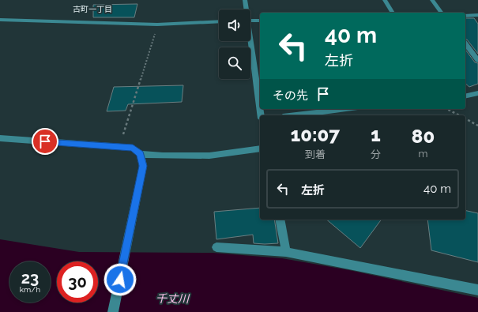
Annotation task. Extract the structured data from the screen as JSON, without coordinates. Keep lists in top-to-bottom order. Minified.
{"districts":["古町一丁目"],"water":["千丈川"],"page":{"turn":["40 m","左折"],"then":"その先","eta":["10:07","到着","1","分","80","m"],"list":[{"name":"左折","value":"40 m"}],"speed":"23 km/h","limit":"30"}}
